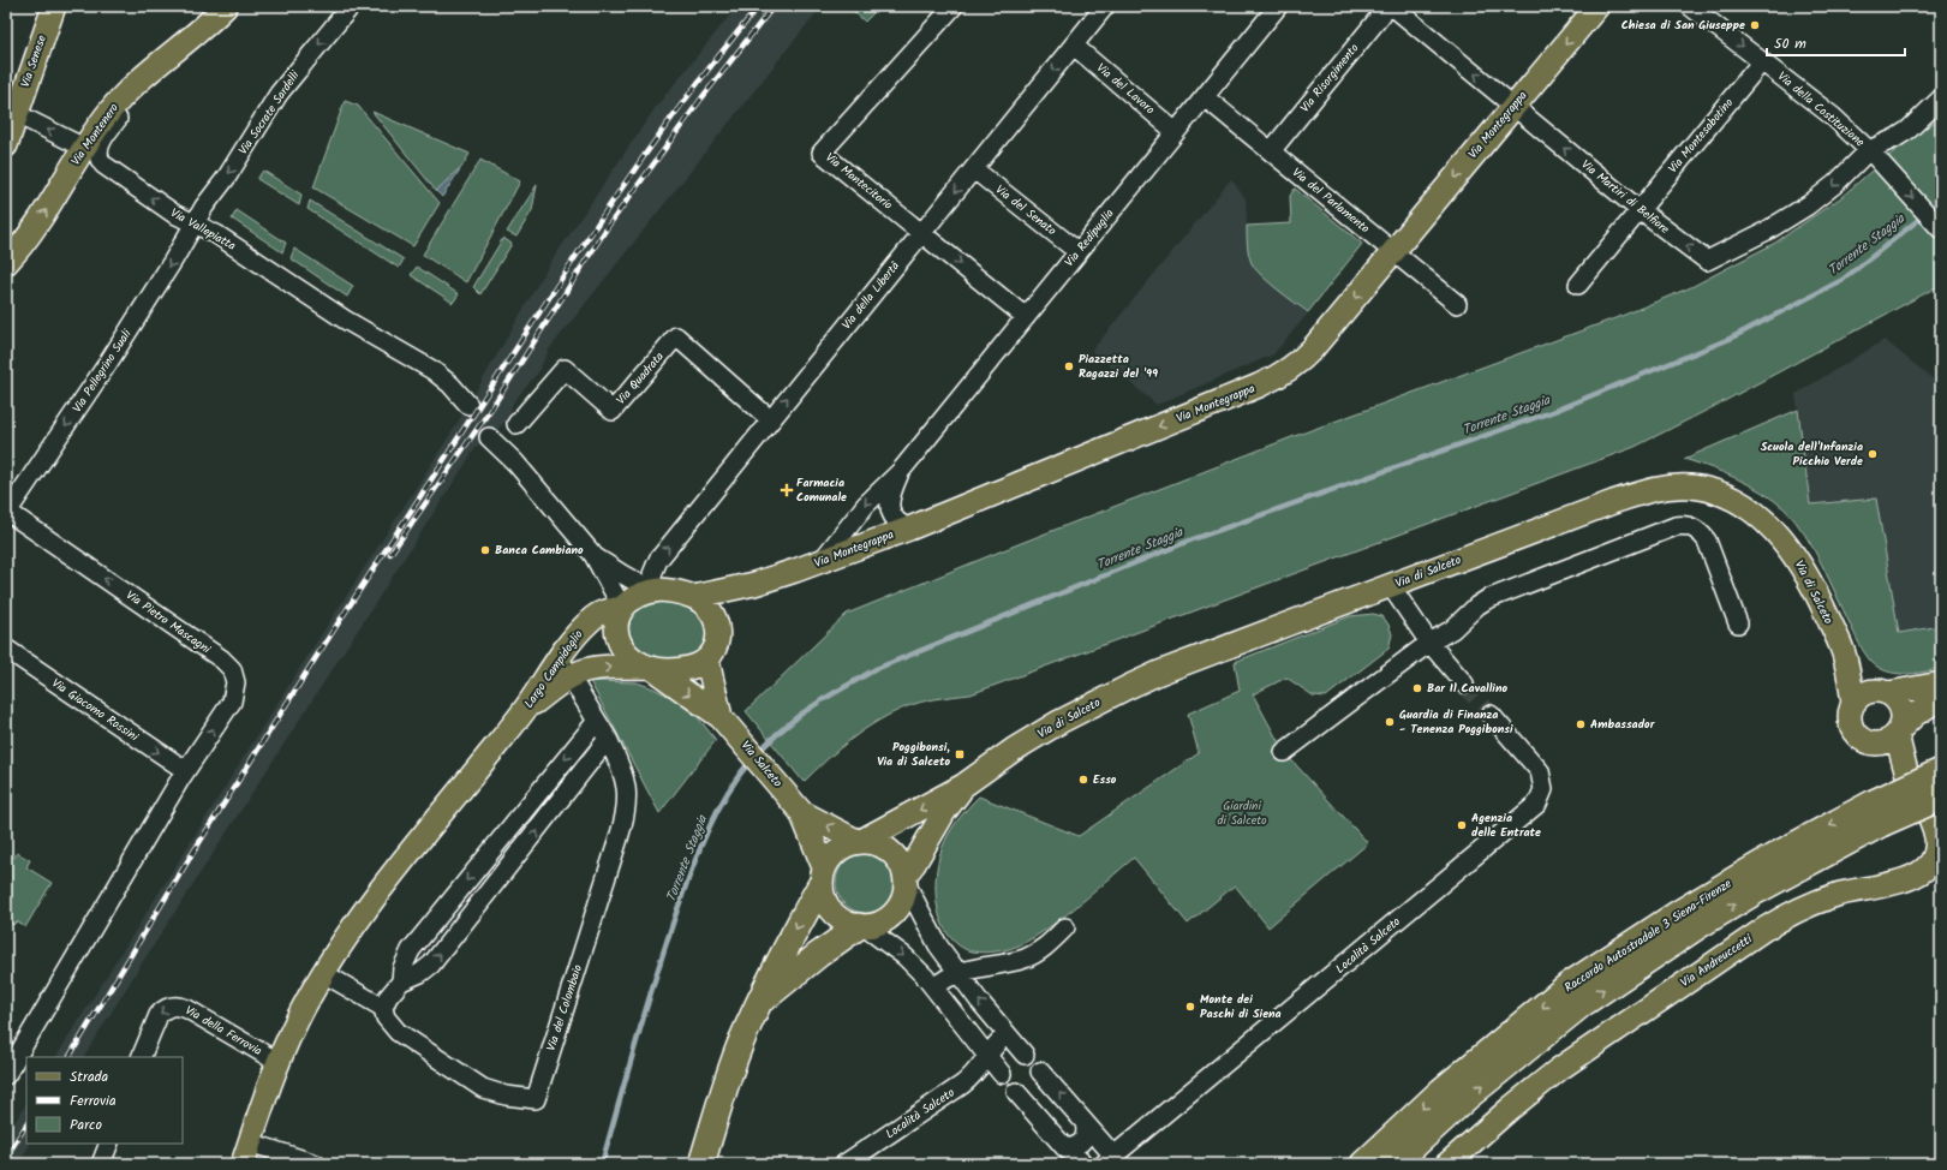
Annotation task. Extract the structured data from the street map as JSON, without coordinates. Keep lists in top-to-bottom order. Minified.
{"streets":{"highway":["Raccordo Autostradale 3 Siena-Firenze"],"main road":["Via Senese","Via Montegrappa","Via Montenero","Via di Salceto","Largo Campidoglio","Via Salceto","Via Andreuccetti"],"street":["Via Risorgimento","Via del Lavoro","Via della Costituzione","Via Socrate Sardelli","Via Montesabotino","Via Montecitorio","Via Martiri di Belfiore","Via del Parlamento","Via del Senato","Via Vallepiatta","Via Redipuglia","Via della Libertà","Via Pellegrino Suali","Via Quadrata","Via Pietro Mascagni","Via Giacomo Rossini","Località Salceto","Via del Colombaio","Via della Ferrovia"]},"crossings":[["Via Risorgimento","Via Martiri di Belfiore"],["Via Risorgimento","Via del Parlamento"],["Via del Lavoro","Via Redipuglia"],["Via del Lavoro","Via della Libertà"],["Via della Costituzione","Via Montesabotino"],["Via della Costituzione","Via Martiri di Belfiore"],["Via Socrate Sardelli","Via Vallepiatta"],["Via Socrate Sardelli","Via Pellegrino Suali"],["Via Montegrappa","Via Martiri di Belfiore"],["Via Montegrappa","Via del Parlamento"],["Via Montegrappa","Via Redipuglia"],["Via Montegrappa","Via della Libertà"],["Via Montegrappa","Largo Campidoglio"],["Via Montegrappa","Via Salceto"],["Via Montenero","Via Vallepiatta"],["Via Montesabotino","Via Martiri di Belfiore"],["Via Montecitorio","Via Redipuglia"],["Via Montecitorio","Via della Libertà"],["Via del Parlamento","Via Redipuglia"],["Via del Senato","Via Redipuglia"],["Via del Senato","Via della Libertà"],["Via Vallepiatta","Via Pellegrino Suali"],["Via della Libertà","Via Quadrata"],["Via della Libertà","Largo Campidoglio"],["Via della Libertà","Via Salceto"],["Via Pellegrino Suali","Via Pietro Mascagni"],["Via di Salceto","Via Salceto"],["Via di Salceto","Via Andreuccetti"],["Via Pietro Mascagni","Via Giacomo Rossini"],["Largo Campidoglio","Via Salceto"],["Largo Campidoglio","Via del Colombaio"]],"one_way":["Via della Costituzione","Via Socrate Sardelli","Via Montegrappa","Via Martiri di Belfiore","Via Pellegrino Suali","Via Pietro Mascagni","Via Giacomo Rossini"],"water":["Torrente Staggia"],"parks":["Giardini di Salceto"],"places":{"other":["Chiesa di San Giuseppe","Piazzetta Ragazzi del '99","Scuola dell'Infanzia Picchio Verde","Banca Cambiano","Bar Il Cavallino","Guardia di Finanza - Tenenza Poggibonsi","Ambassador","Esso","Agenzia delle Entrate","Monte dei Paschi di Siena"],"health":["Farmacia Comunale"],"transit":["Poggibonsi, Via di Salceto"]},"legend":["Strada","Ferrovia","Parco"],"scale_bar":"50 m"}
